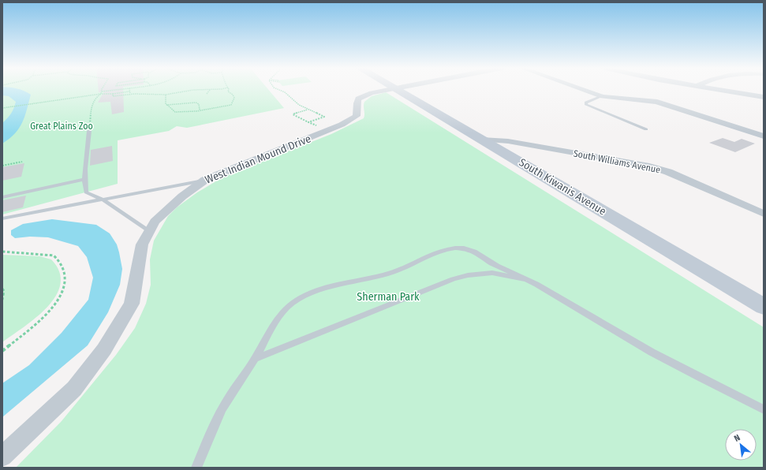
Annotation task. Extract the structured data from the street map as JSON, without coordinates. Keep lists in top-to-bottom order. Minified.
{"streets":{"main road":["South Kiwanis Avenue"],"street":["West Indian Mound Drive","South Williams Avenue"]},"crossings":[["South Williams Avenue","South Kiwanis Avenue"]],"parks":["Great Plains Zoo","Sherman Park"],"north":"top left"}
